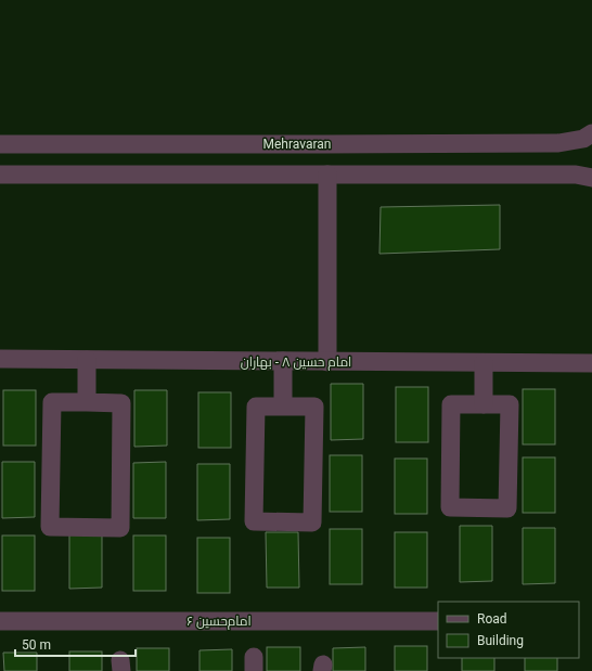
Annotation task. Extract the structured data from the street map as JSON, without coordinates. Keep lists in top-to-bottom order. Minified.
{"streets":{"street":["Mehravaran","امام حسین ۸ - بهاران","امام‌حسین ۶"]},"legend":["Road","Building"],"scale_bar":"50 m"}
